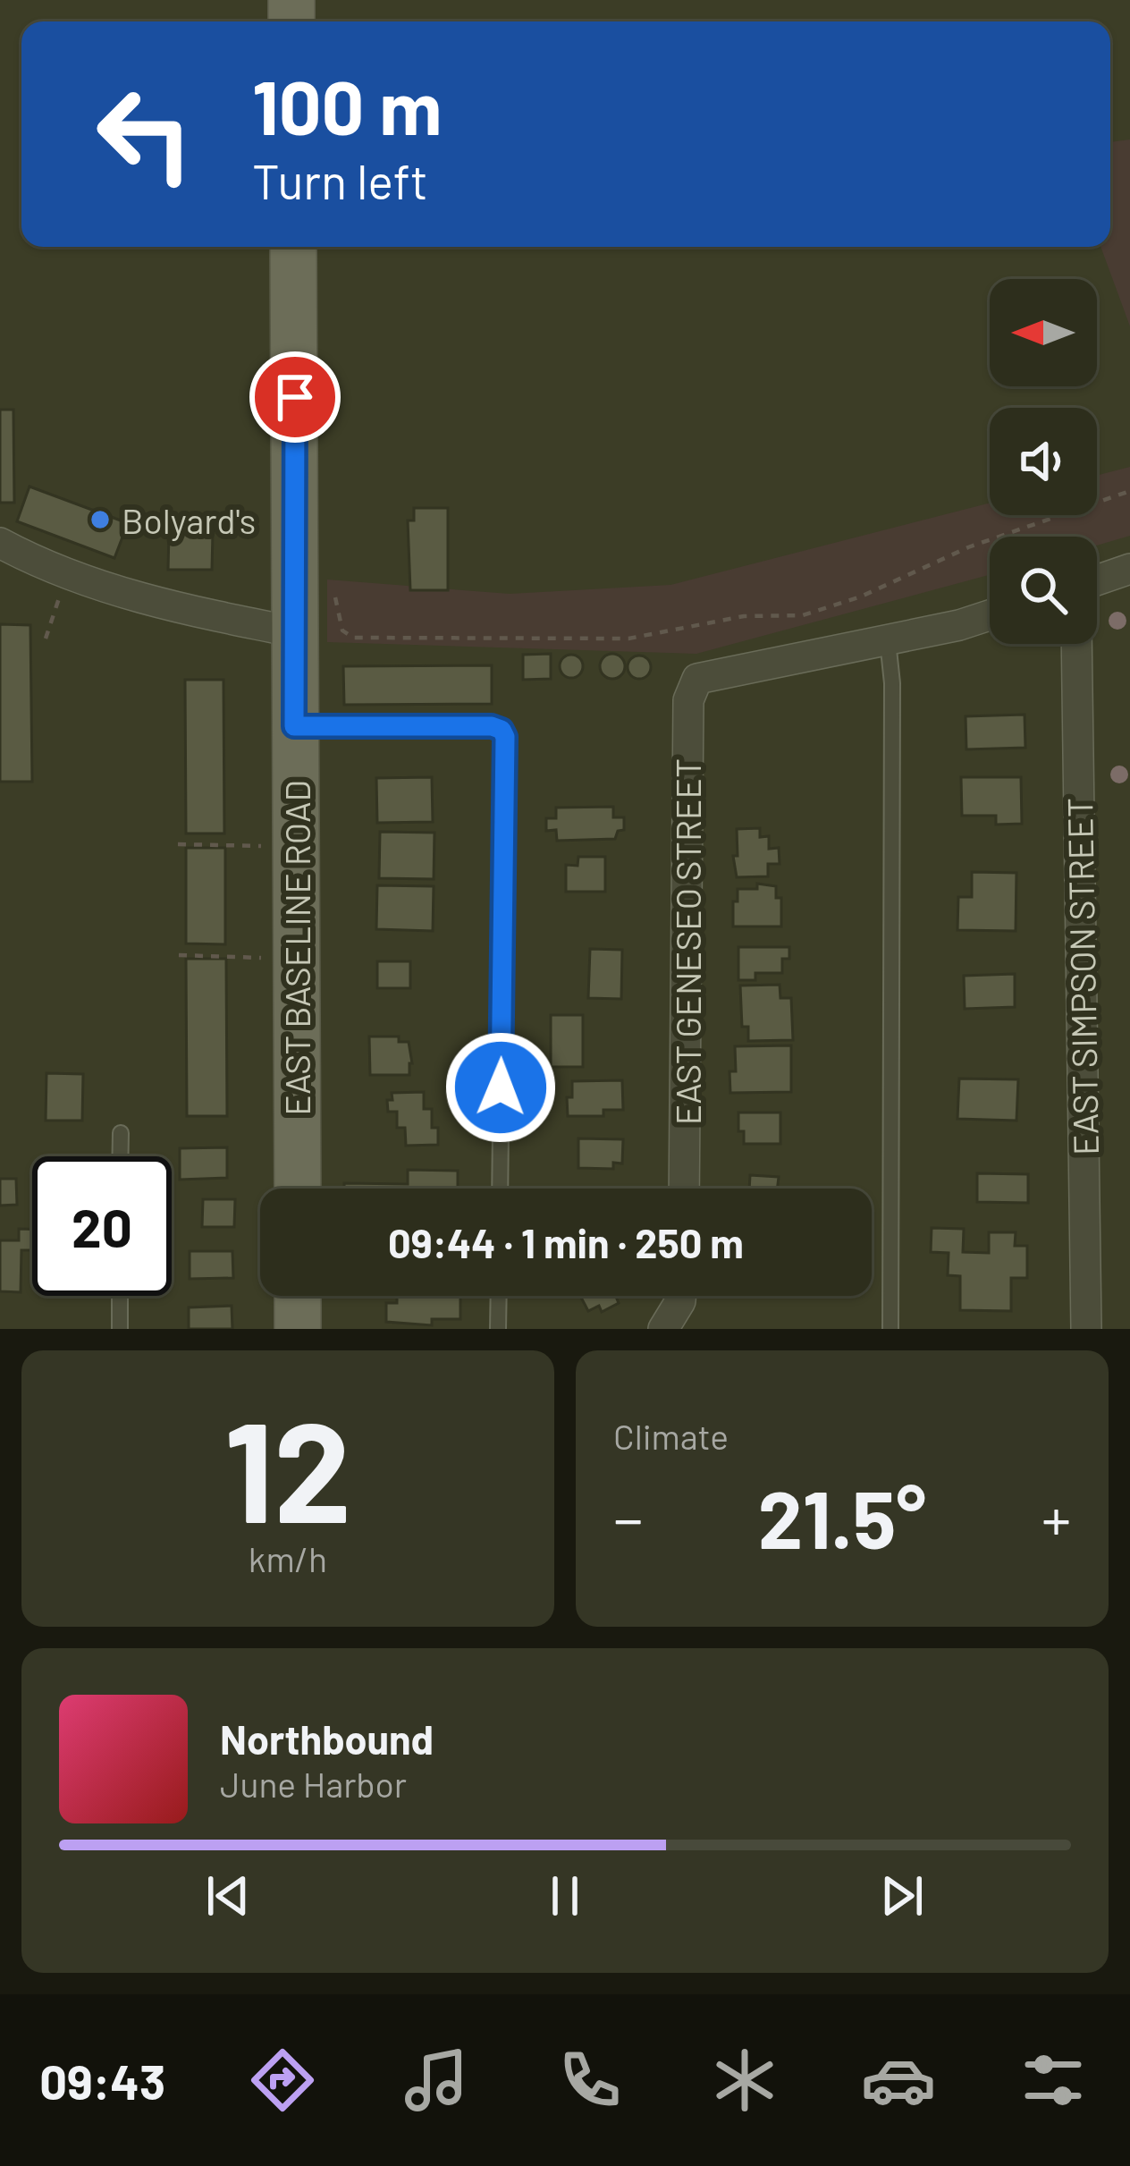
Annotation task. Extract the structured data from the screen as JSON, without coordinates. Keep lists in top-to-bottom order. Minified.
{"streets":{"main road":["EAST BASELINE ROAD"],"street":["EAST GENESEO STREET","EAST SIMPSON STREET"]},"places":["Bolyard's"],"north":"left","page":{"turn":["100 m","Turn left"],"limit":"20","trip":"09:44 · 1 min · 250 m","tile":[["12","km/h"],"Climate"],"heat":["−","21.5°","+"],"song":["Northbound","June Harbor"],"tabs":"09:43"}}
